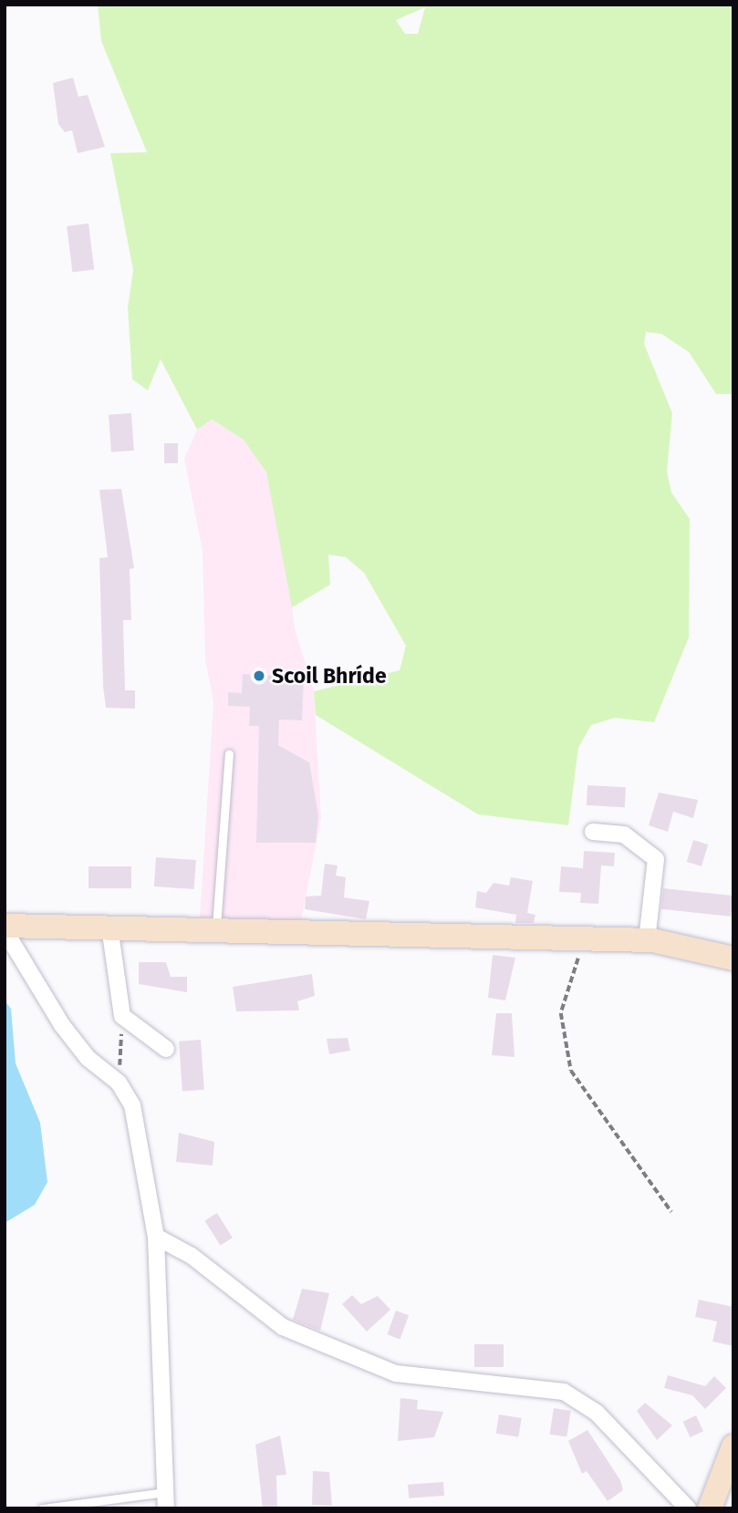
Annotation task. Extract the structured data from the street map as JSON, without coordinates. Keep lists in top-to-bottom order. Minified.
{"places":["Scoil Bhríde"]}
